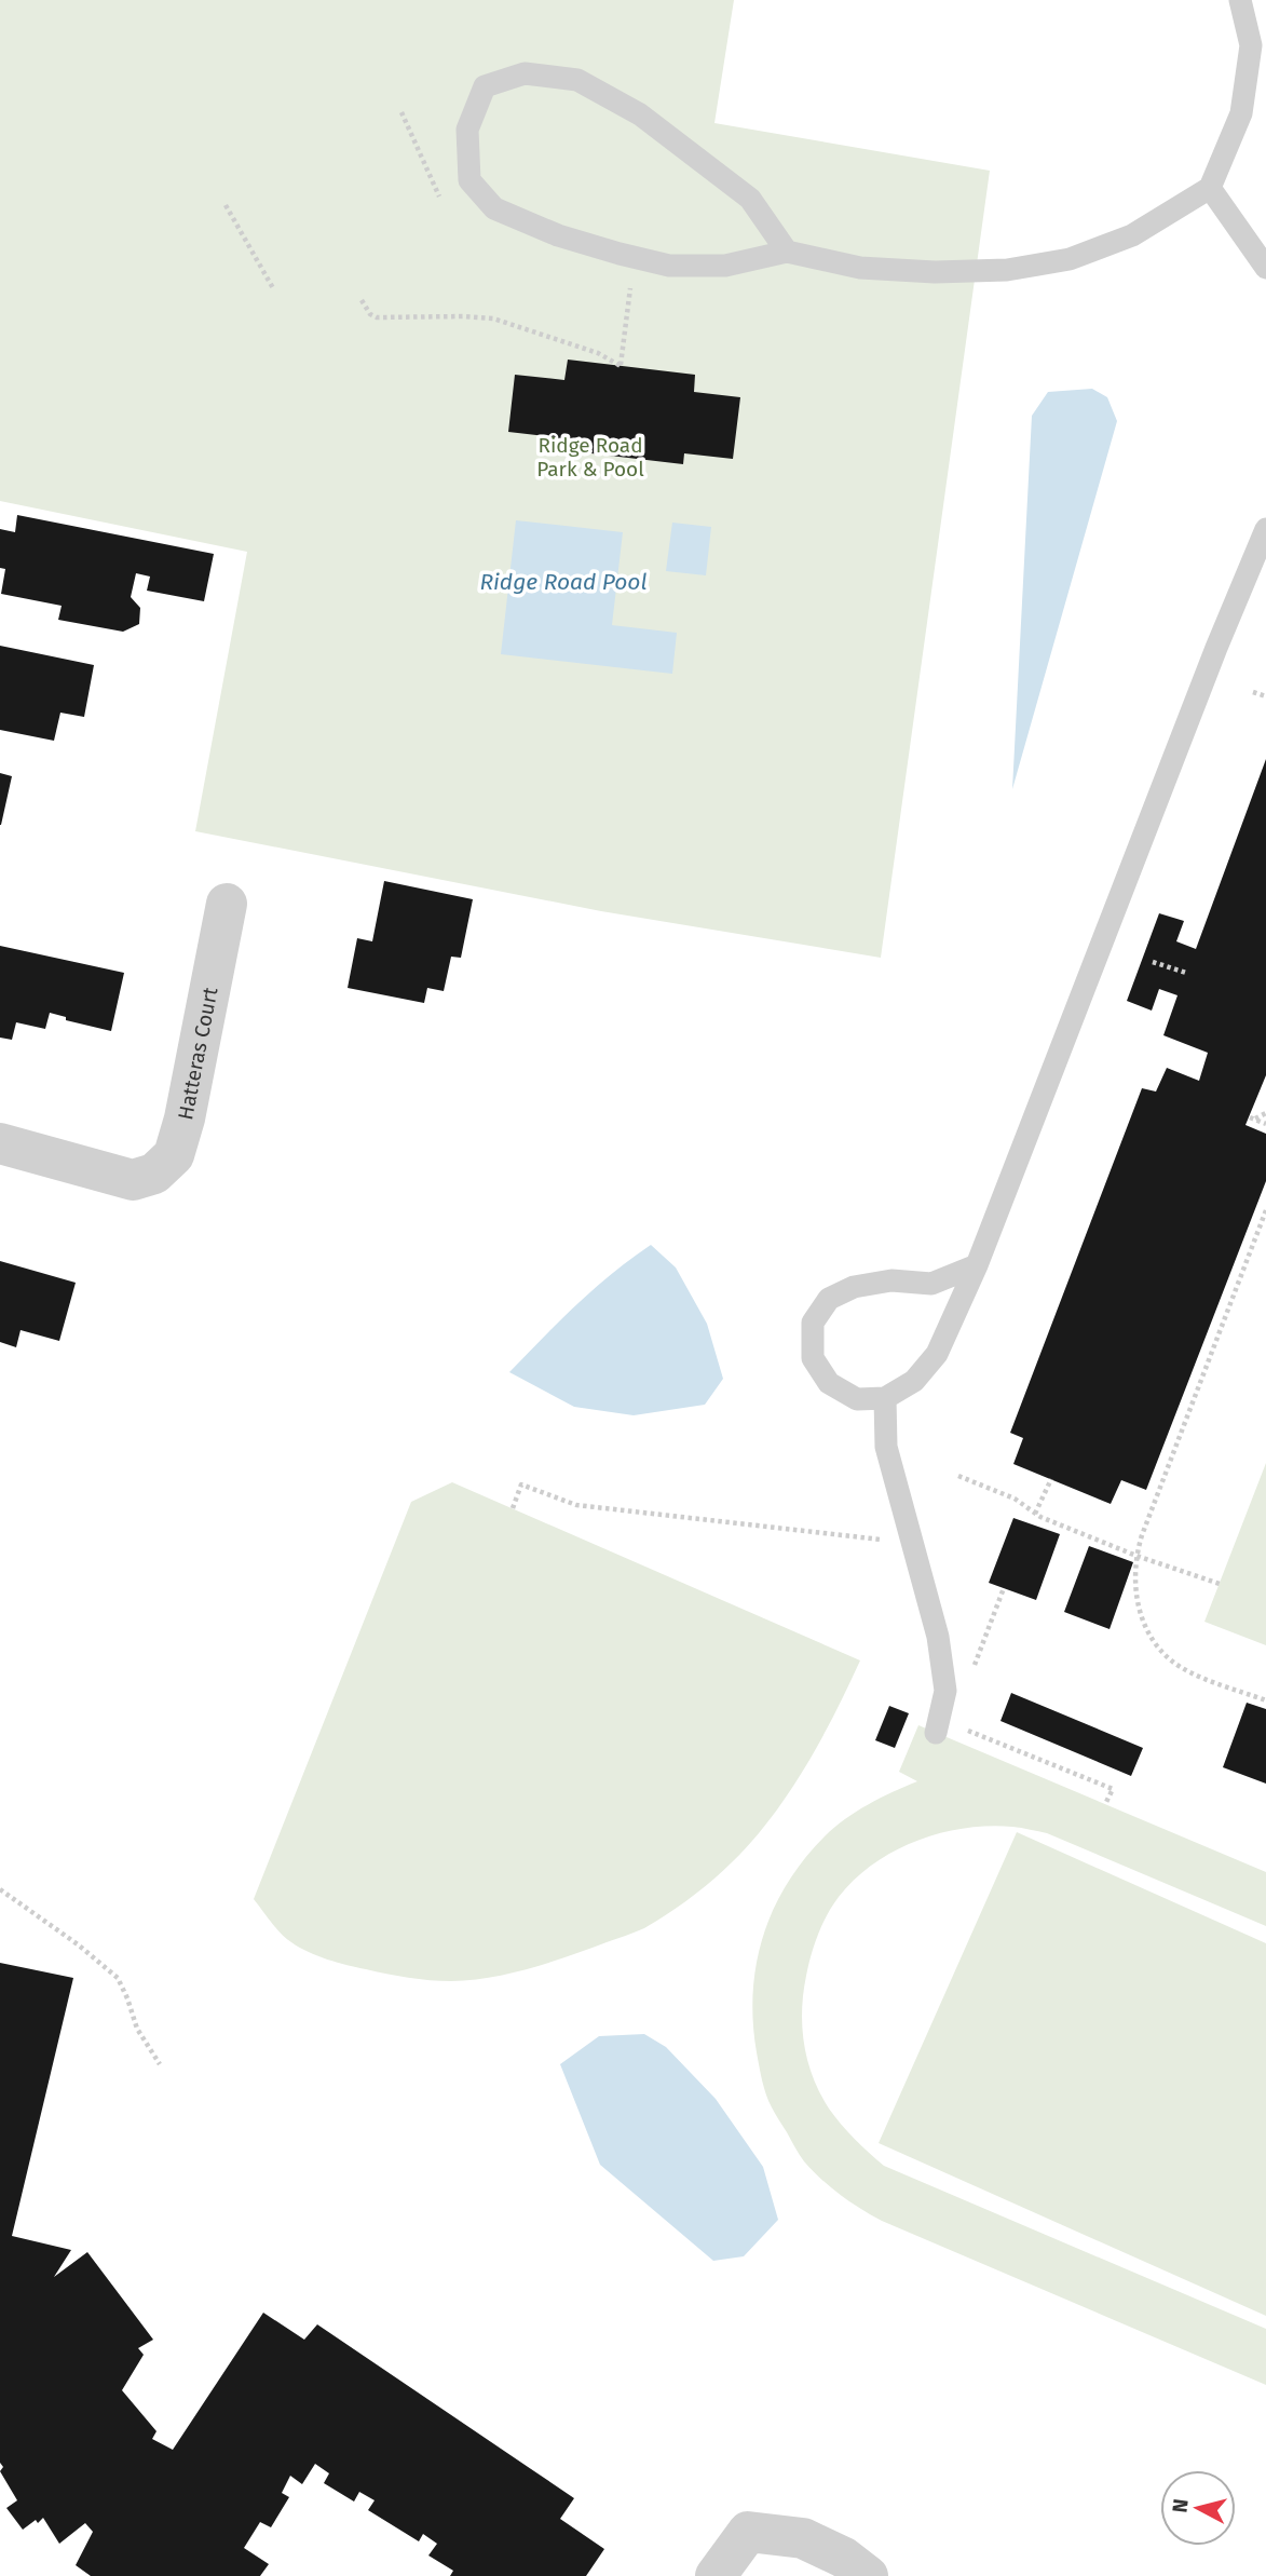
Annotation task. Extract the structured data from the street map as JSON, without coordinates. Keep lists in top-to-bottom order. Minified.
{"streets":{"street":["Hatteras Court"]},"water":["Ridge Road Pool"],"parks":["Ridge Road Park & Pool"],"north":"left"}
